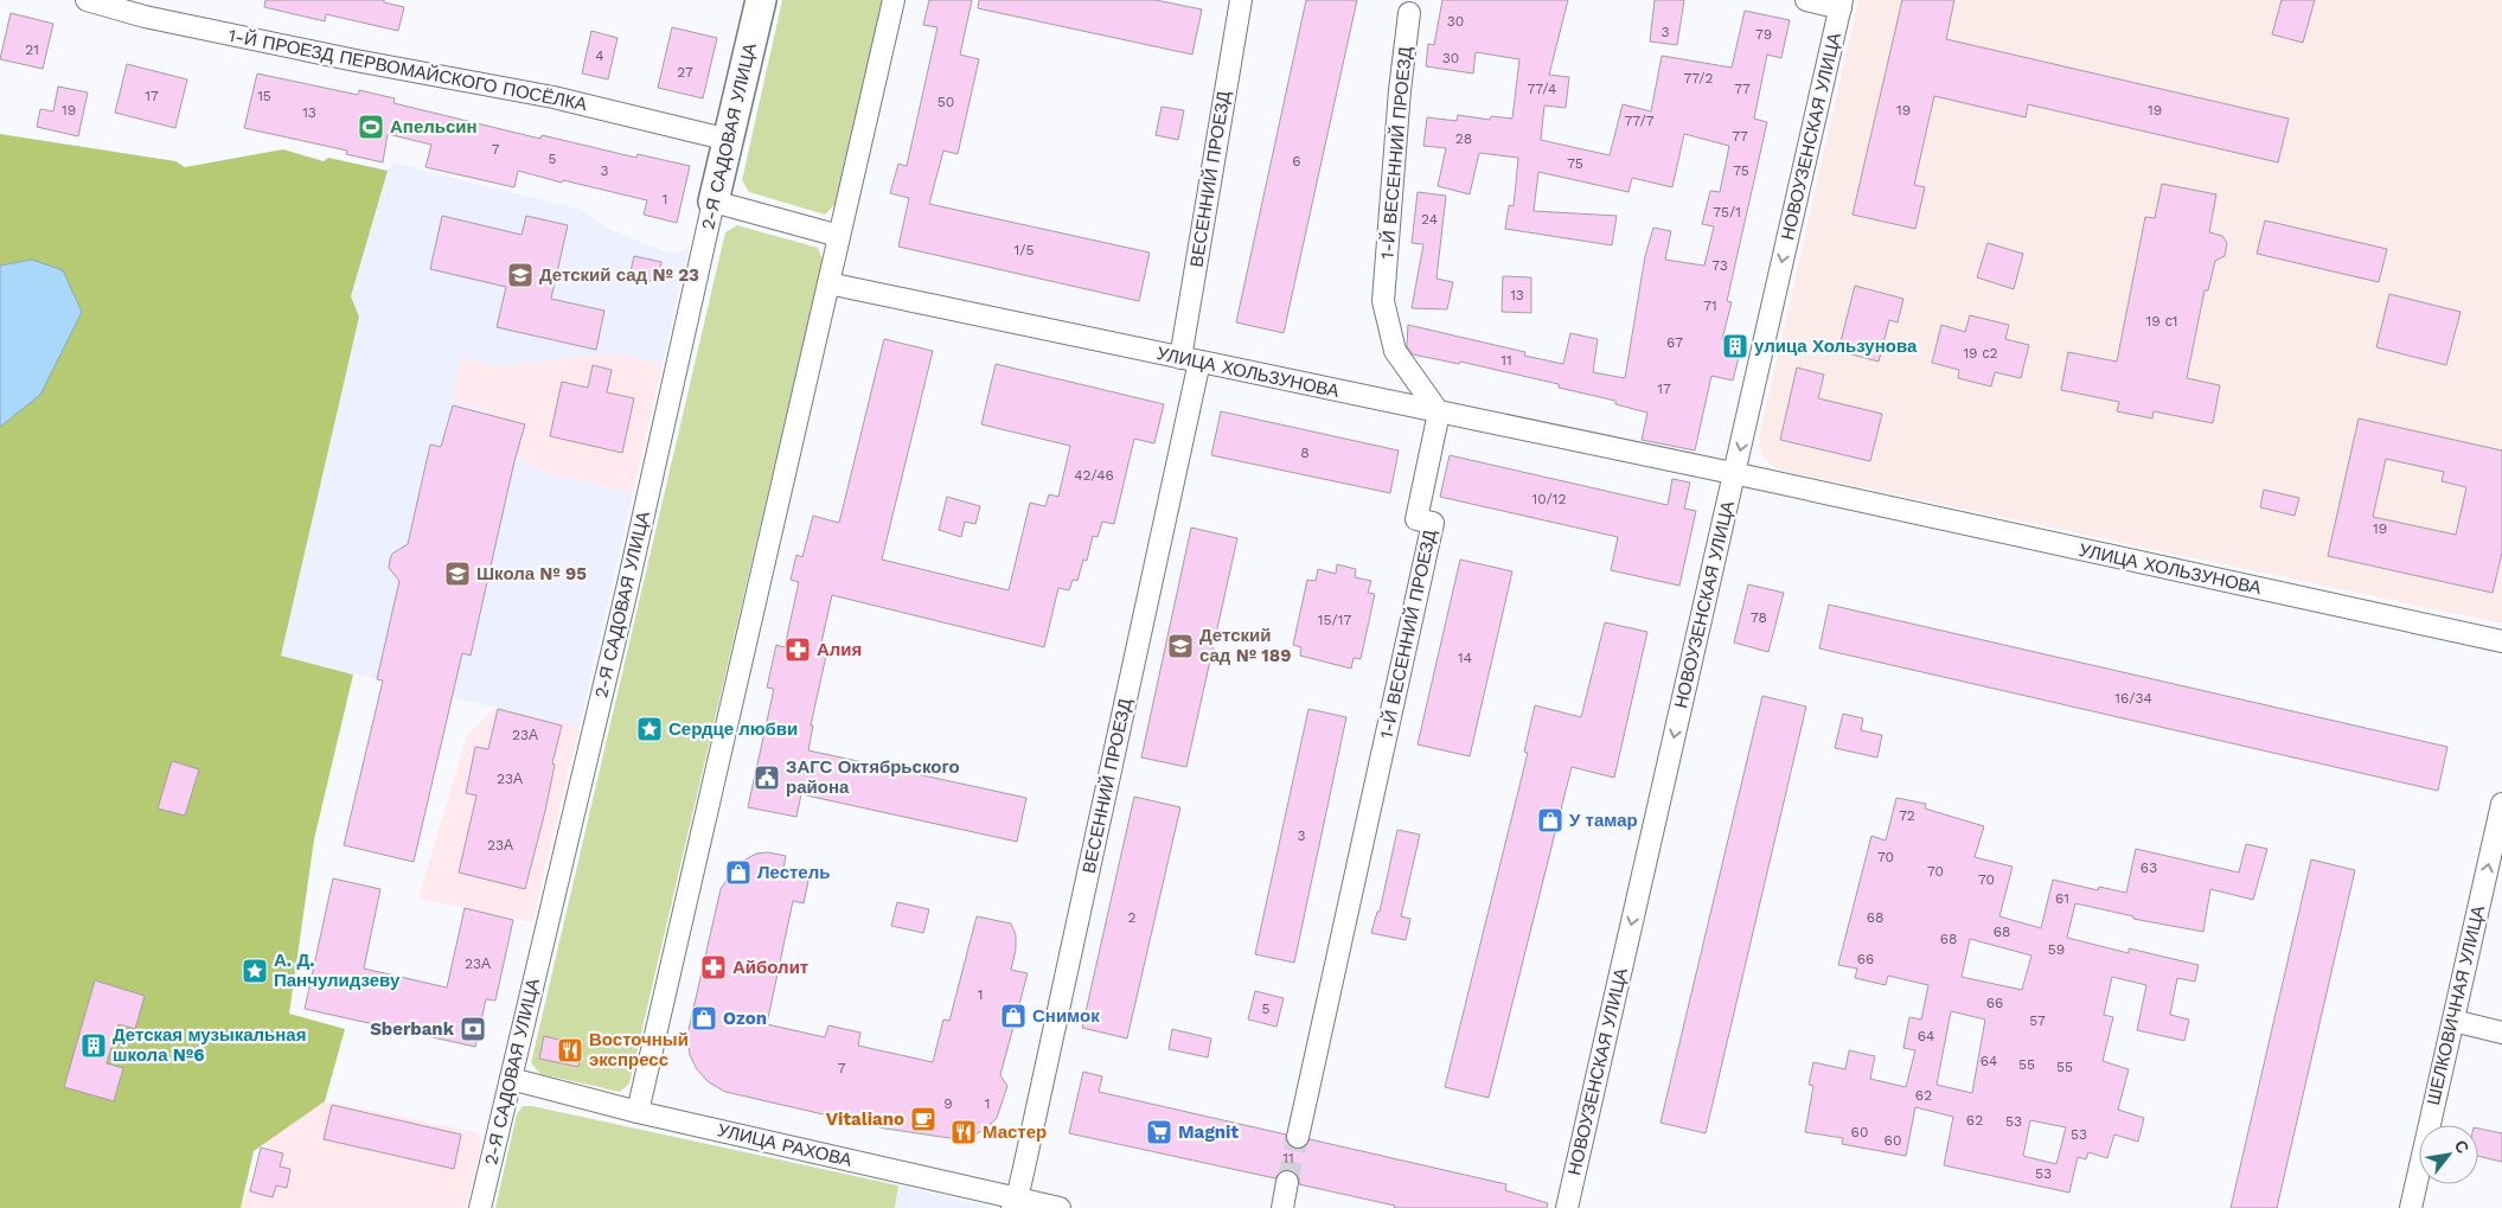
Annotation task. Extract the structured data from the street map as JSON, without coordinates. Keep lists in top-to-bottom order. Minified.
{"streets":{"street":["1-Й ПРОЕЗД ПЕРВОМАЙСКОГО ПОСЁЛКА","2-Я САДОВАЯ УЛИЦА","НОВОУЗЕНСКАЯ УЛИЦА","1-Й ВЕСЕННИЙ ПРОЕЗД","ВЕСЕННИЙ ПРОЕЗД","УЛИЦА ХОЛЬЗУНОВА","ШЕЛКОВИЧНАЯ УЛИЦА","УЛИЦА РАХОВА"]},"crossings":[["1-Й ПРОЕЗД ПЕРВОМАЙСКОГО ПОСЁЛКА","2-Я САДОВАЯ УЛИЦА"],["2-Я САДОВАЯ УЛИЦА","УЛИЦА РАХОВА"],["НОВОУЗЕНСКАЯ УЛИЦА","УЛИЦА ХОЛЬЗУНОВА"],["1-Й ВЕСЕННИЙ ПРОЕЗД","УЛИЦА ХОЛЬЗУНОВА"],["ВЕСЕННИЙ ПРОЕЗД","УЛИЦА ХОЛЬЗУНОВА"],["ВЕСЕННИЙ ПРОЕЗД","УЛИЦА РАХОВА"]],"one_way":["НОВОУЗЕНСКАЯ УЛИЦА","ШЕЛКОВИЧНАЯ УЛИЦА"],"places":{"sports":["Апельсин"],"school or university":["Детский сад № 23","Школа № 95","Детский сад № 189"],"building":["улица Хользунова","Детская музыкальная школа №6"],"pharmacy":["Алия","Айболит"],"place":["Сердце любви","А. Д. Панчулидзеву"],"public building":["ЗАГС Октябрьского района"],"shop":["У тамар","Лестель","Снимок","Ozon"],"bank":["Sberbank"],"restaurant":["Восточный экспресс","Мастер"],"cafe":["Vitaliano"],"supermarket":["Magnit"]},"house_numbers":["30","3","79","21","4","30","27","77/2","77/4","77","17","15","50","19","19","19","13","77/7","77","28","7","5","6","75","3","75","1","75/1","24","1/5","73","13","71","19 с1","67","19 с2","11","17","8","42/46","10/12","19","78","15/17","14","16/34","23А","23А","72","3","23А","70","63","70","70","61","2","68","68","68","59","66","23А","1","66","5","57","64","64","55","55","7","62","9","1","62","53","60","53","60","11","53"],"north":"top right"}
